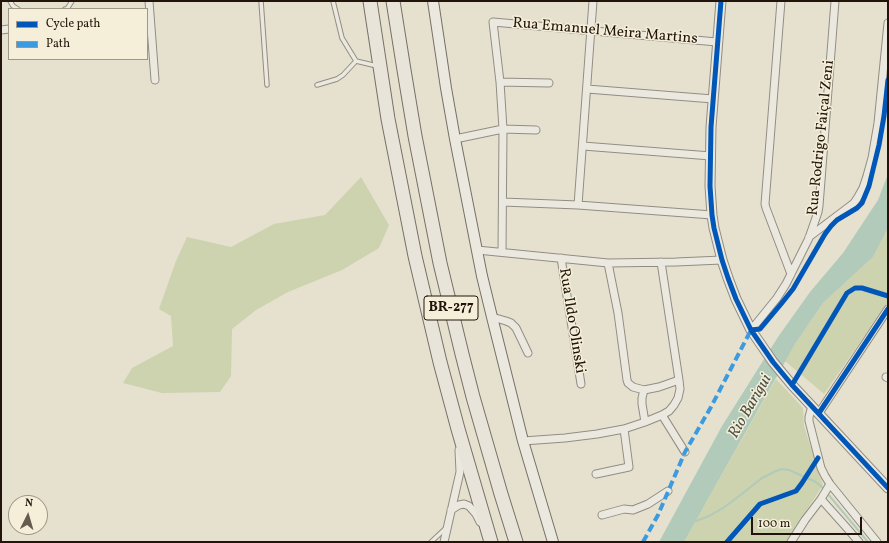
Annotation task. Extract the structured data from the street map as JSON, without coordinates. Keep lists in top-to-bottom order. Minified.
{"streets":{"highway":["BR-277"],"street":["Rua Emanuel Meira Martins","Rua Rodrigo Faiçal Zeni","Rua Ildo Olinski"]},"water":["Rio Barigui"],"legend":["Cycle path","Path"],"scale_bar":"100 m","north":"top"}
